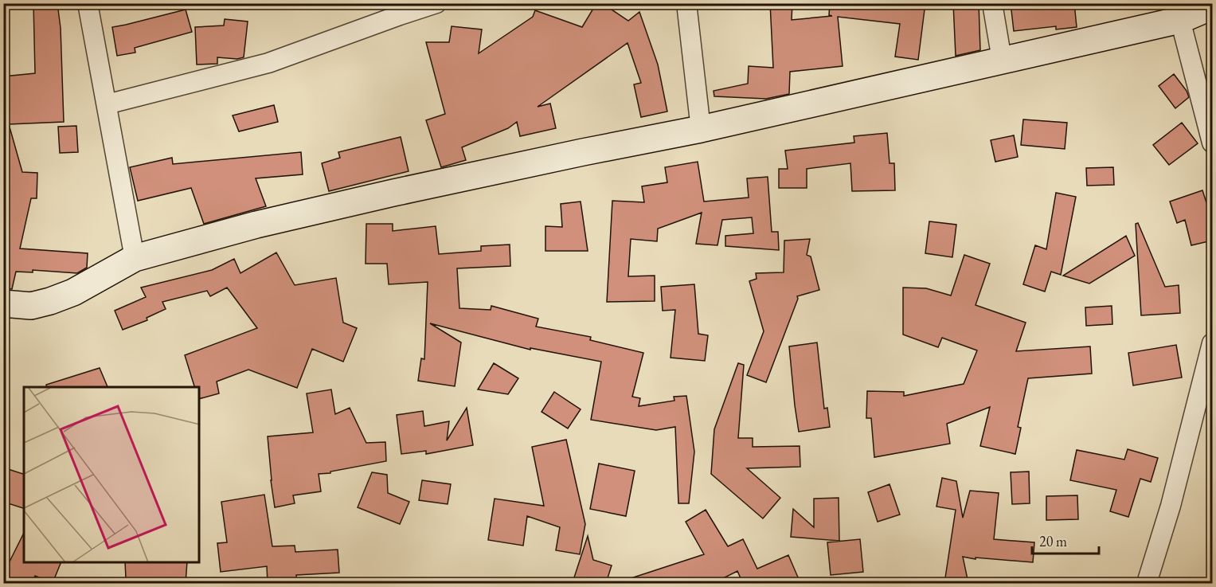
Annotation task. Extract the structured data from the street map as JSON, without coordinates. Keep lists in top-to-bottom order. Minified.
{"scale_bar":"20 m"}
